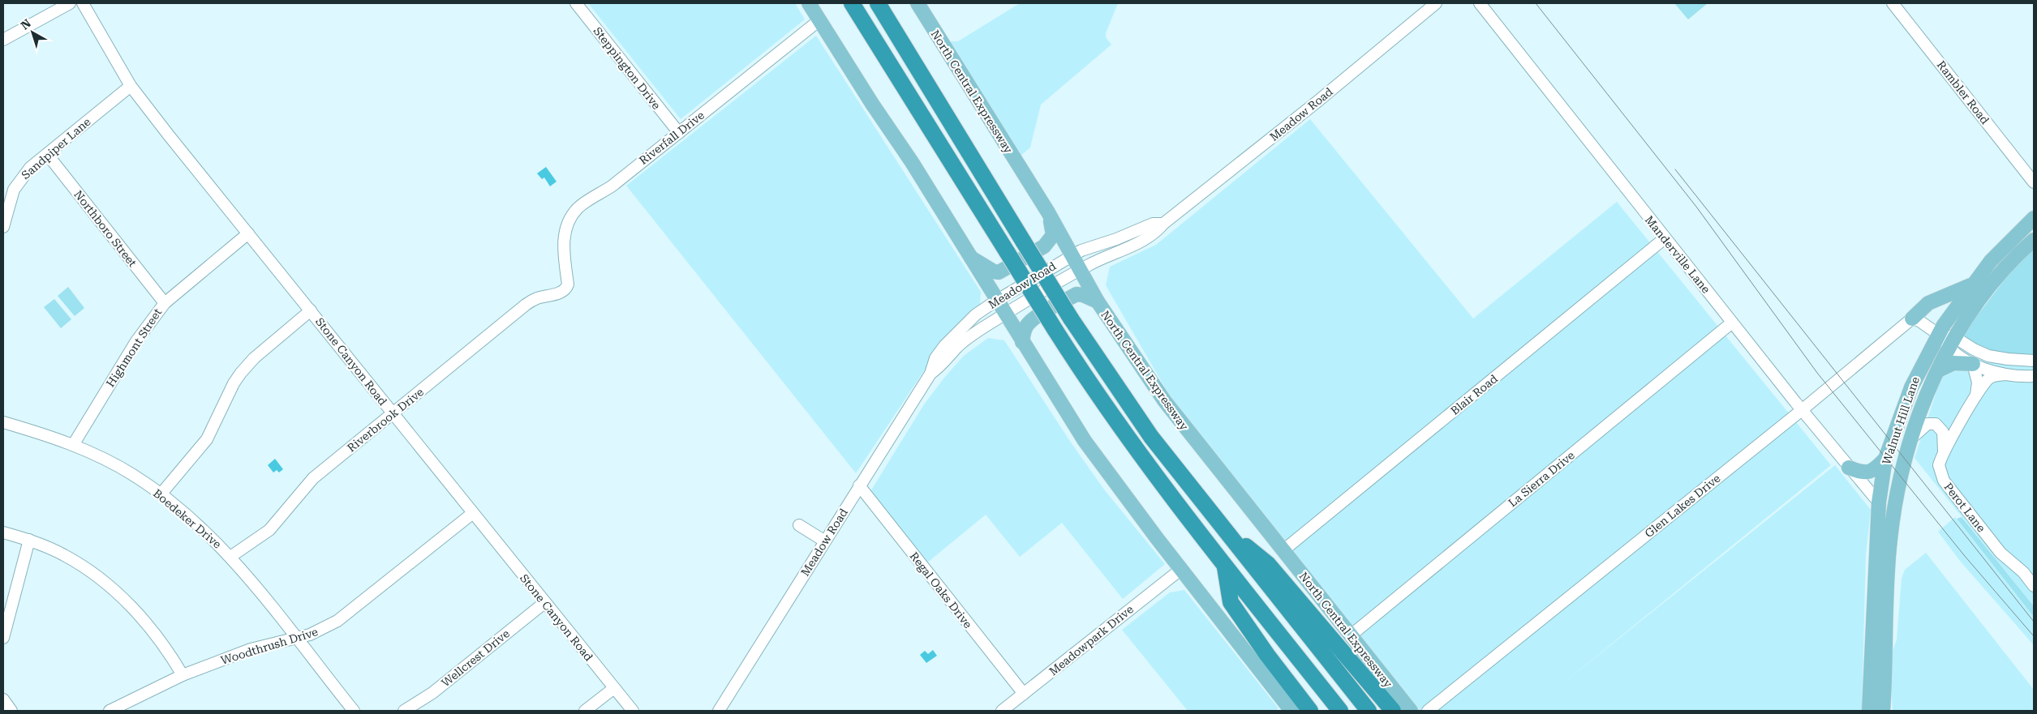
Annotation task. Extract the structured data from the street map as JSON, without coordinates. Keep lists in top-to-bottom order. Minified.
{"streets":{"main road":["North Central Expressway","Walnut Hill Lane"],"street":["Steppington Drive","Rambler Road","Meadow Road","Riverfall Drive","Sandpiper Lane","Northboro Street","Manderville Lane","Highmont Street","Stone Canyon Road","Blair Road","Riverbrook Drive","La Sierra Drive","Glen Lakes Drive","Perot Lane","Boedeker Drive","Regal Oaks Drive","Meadowpark Drive","Woodthrush Drive","Wellcrest Drive"]},"crossings":[["Steppington Drive","Riverfall Drive"],["North Central Expressway","Meadow Road"],["North Central Expressway","Blair Road"],["North Central Expressway","La Sierra Drive"],["Meadow Road","Regal Oaks Drive"],["Riverfall Drive","Riverbrook Drive"],["Sandpiper Lane","Northboro Street"],["Sandpiper Lane","Stone Canyon Road"],["Northboro Street","Highmont Street"],["Manderville Lane","Blair Road"],["Manderville Lane","Walnut Hill Lane"],["Manderville Lane","La Sierra Drive"],["Manderville Lane","Glen Lakes Drive"],["Highmont Street","Stone Canyon Road"],["Highmont Street","Boedeker Drive"],["Stone Canyon Road","Riverbrook Drive"],["Stone Canyon Road","Woodthrush Drive"],["Stone Canyon Road","Wellcrest Drive"],["Riverbrook Drive","Boedeker Drive"],["Boedeker Drive","Woodthrush Drive"],["Regal Oaks Drive","Meadowpark Drive"]],"north":"top left"}
